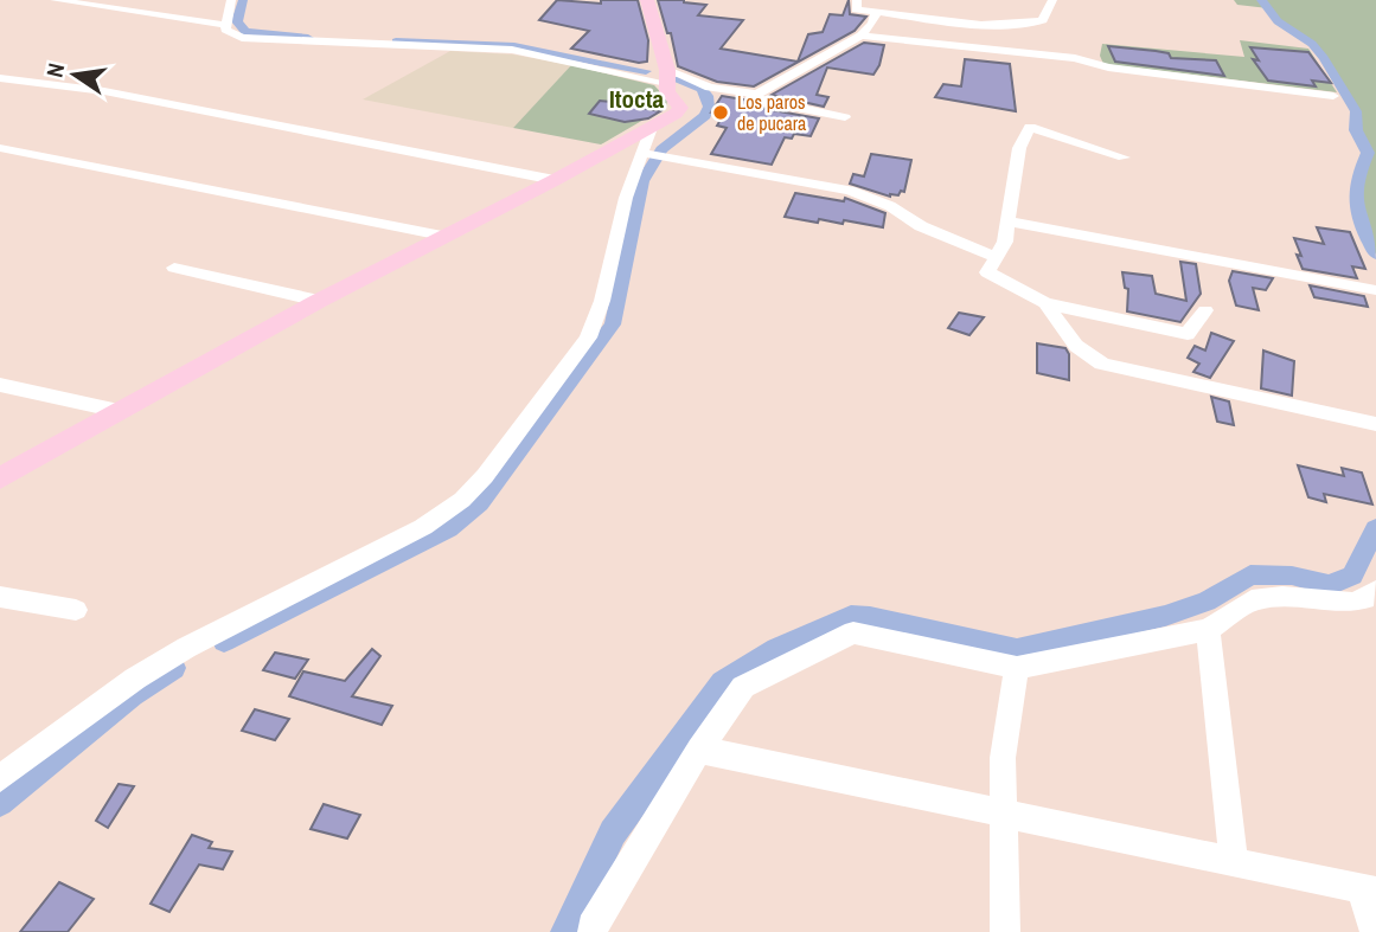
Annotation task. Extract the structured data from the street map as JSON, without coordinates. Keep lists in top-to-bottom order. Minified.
{"districts":["Itocta"],"places":["Los paros de pucara"],"north":"left"}
